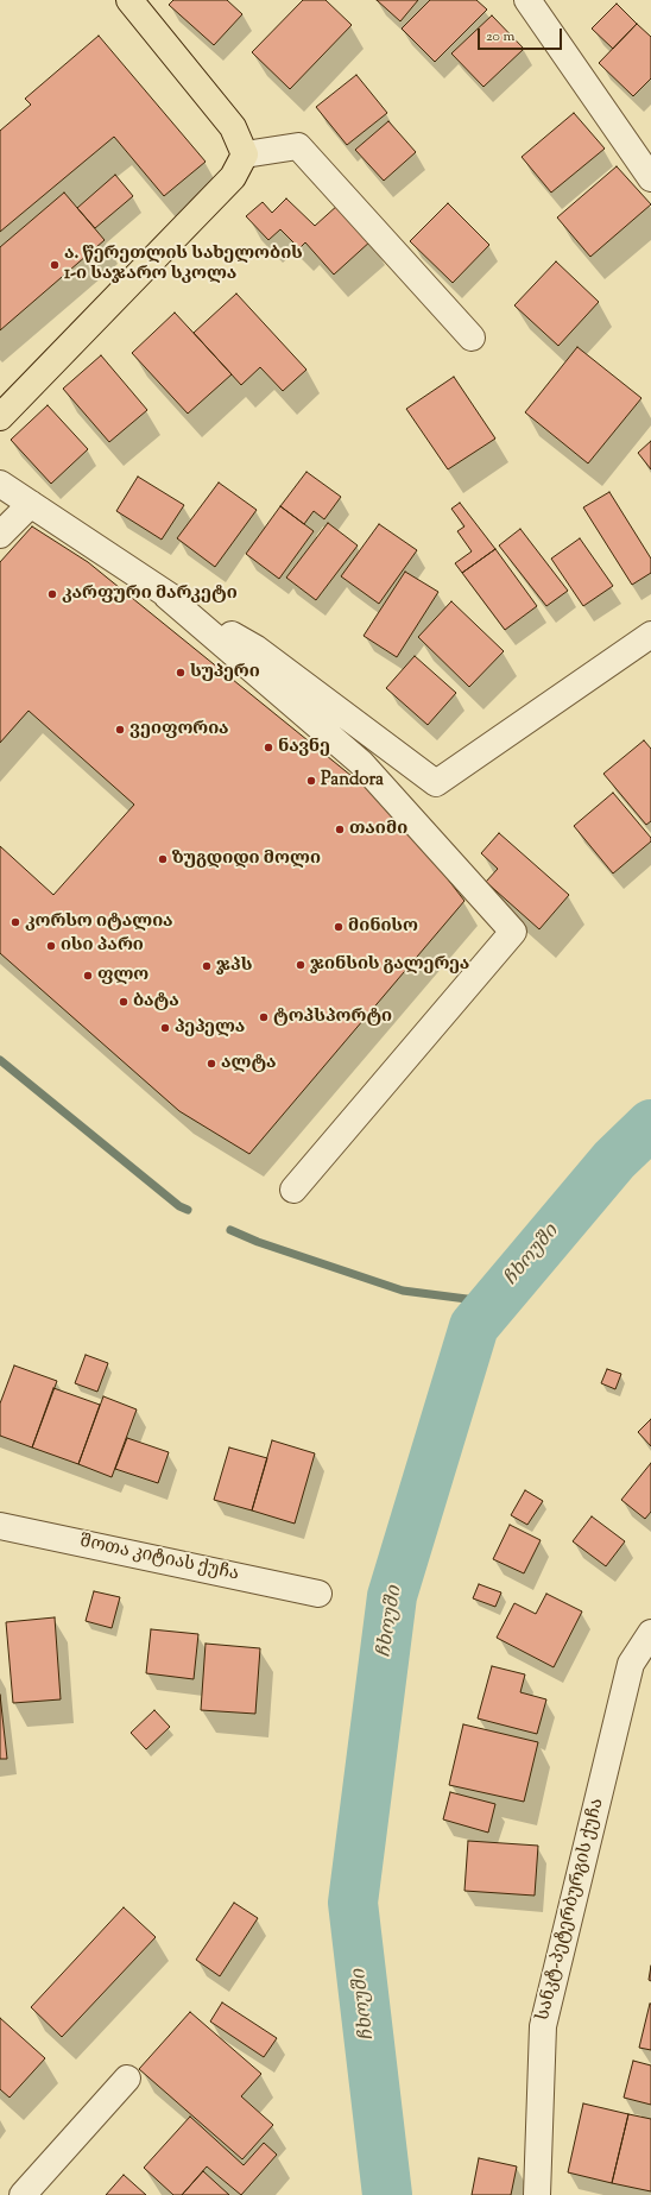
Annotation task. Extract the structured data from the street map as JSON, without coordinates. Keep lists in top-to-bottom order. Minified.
{"streets":{"street":["შოთა კიტიას ქუჩა","სანკტ-პეტერბურგის ქუჩა"]},"water":["ჩხოუში"],"places":["ა. წერეთლის სახელობის 1-ი საჯარო სკოლა","კარფური მარკეტი","სუპერი","ვეიფორია","ნავნე","Pandora","თაიმი","ზუგდიდი მოლი","კორსო იტალია","მინისო","ისი პარი","ჯინსის გალერეა","ჯპს","ფლო","ბატა","ტოპსპორტი","პეპელა","ალტა"],"scale_bar":"20 m"}
